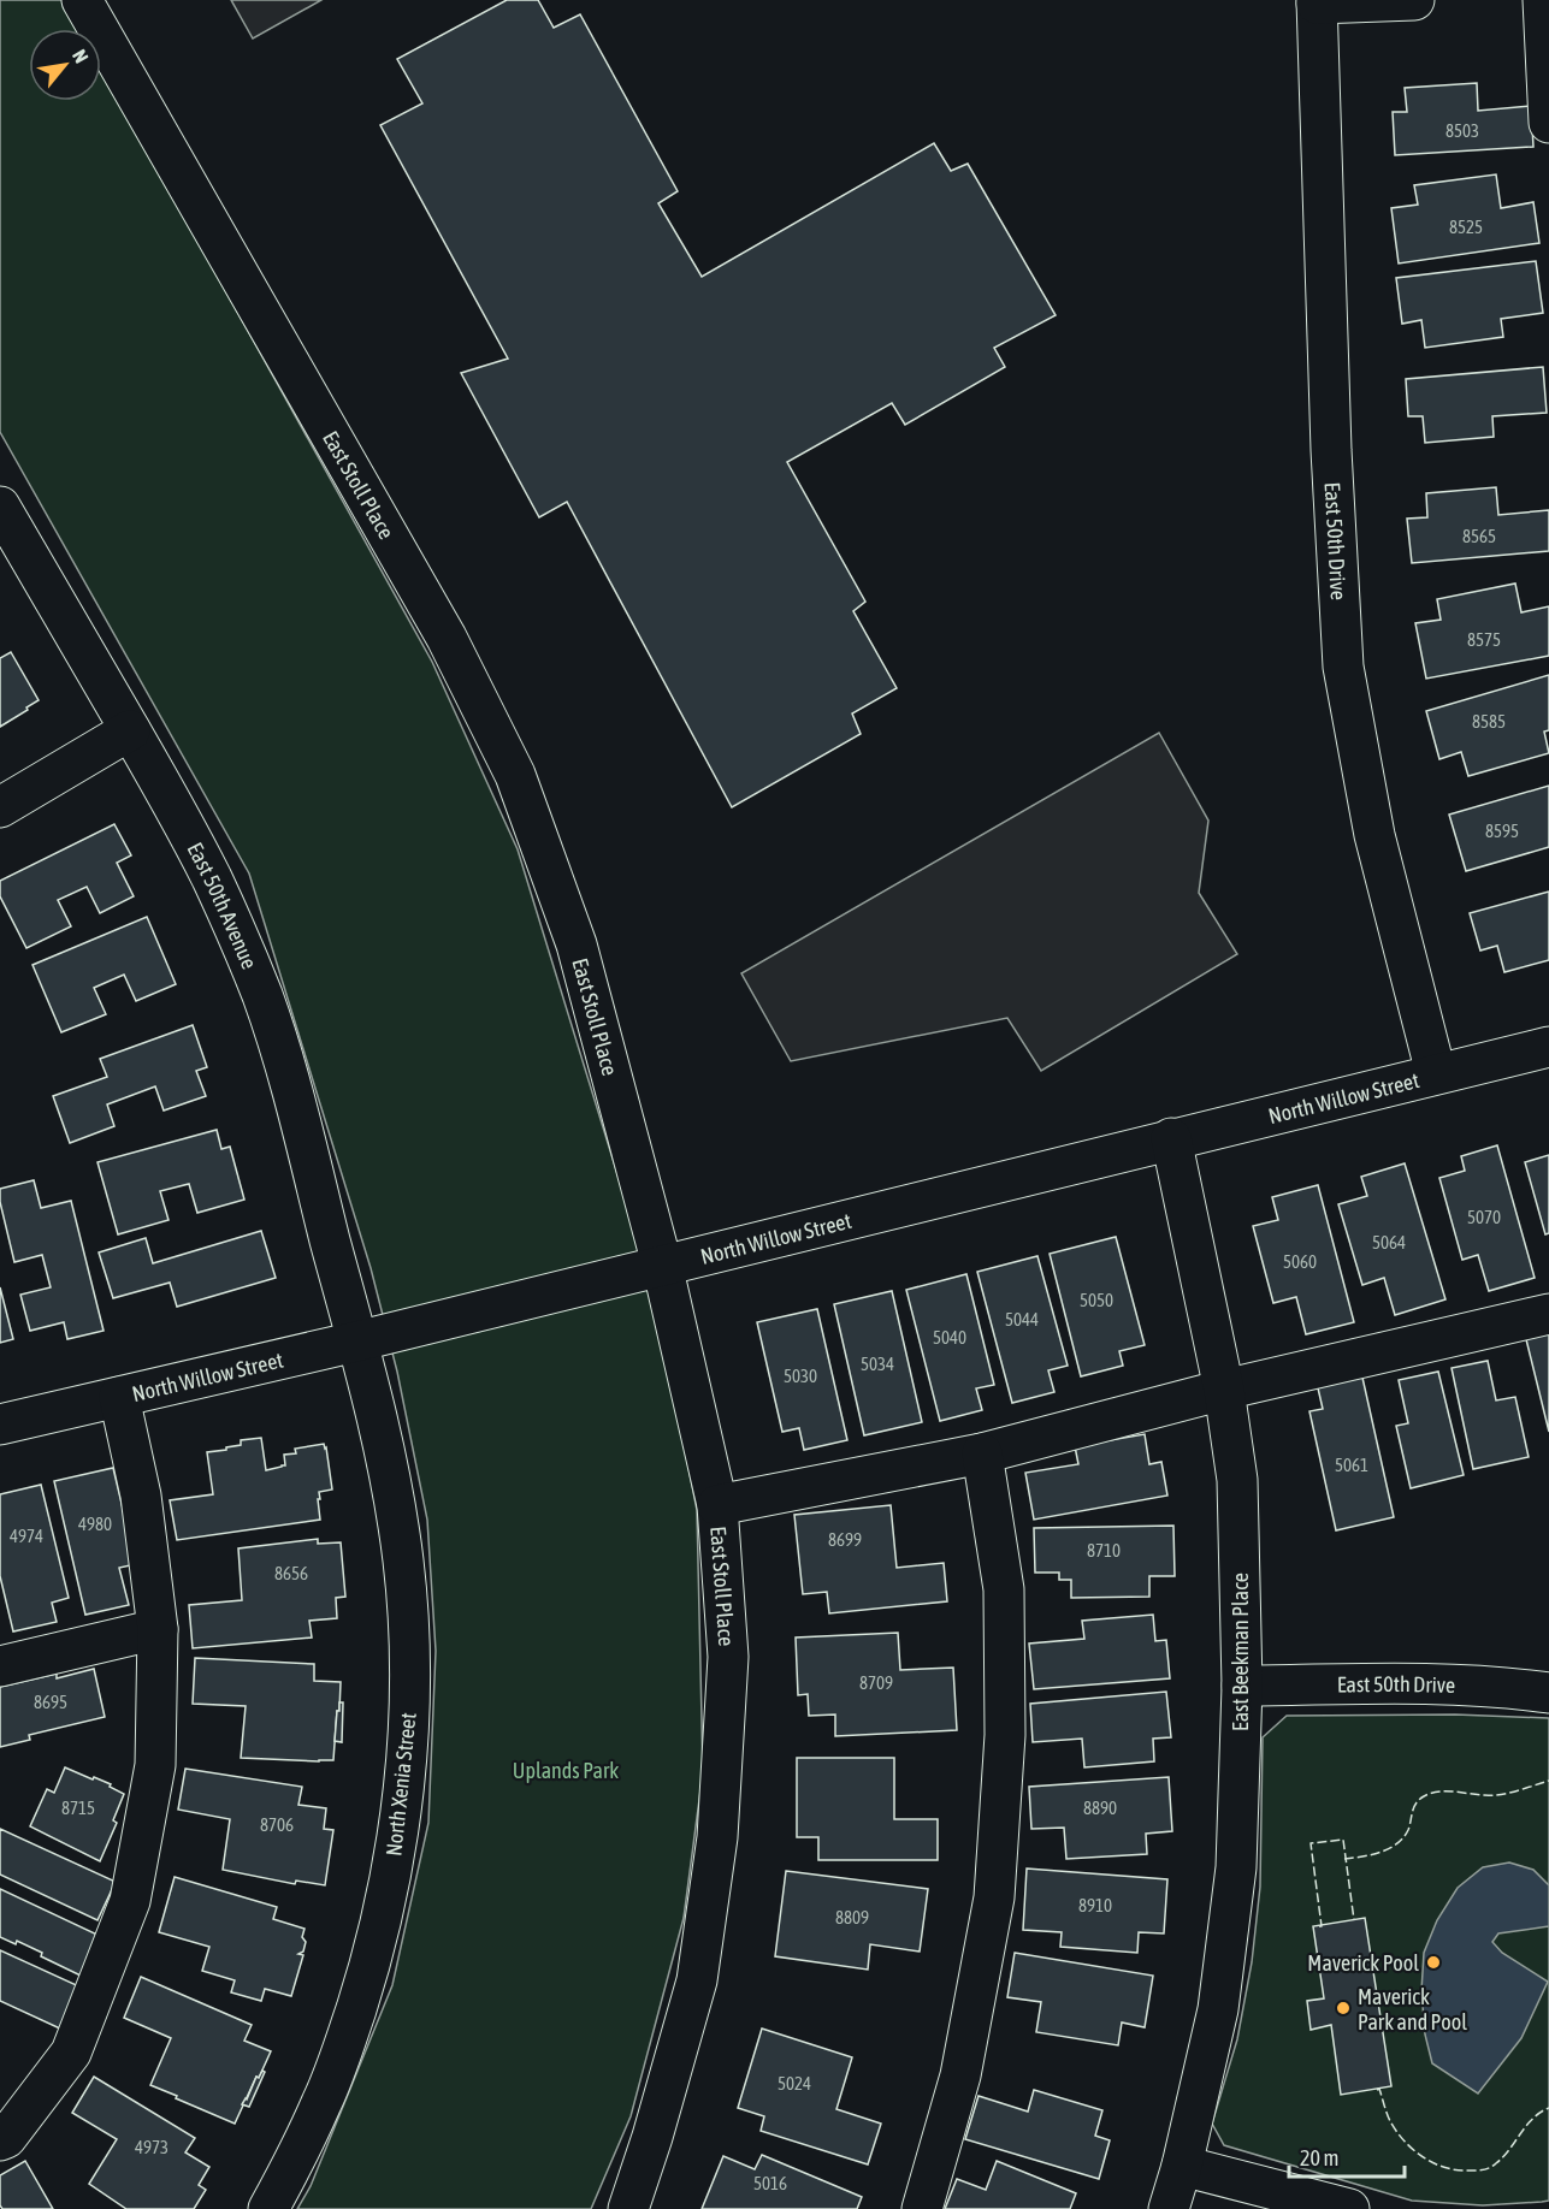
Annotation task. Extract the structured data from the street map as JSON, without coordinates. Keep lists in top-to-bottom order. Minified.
{"streets":{"street":["East Stoll Place","East 50th Drive","East 50th Avenue","North Willow Street","East Beekman Place","North Xenia Street"]},"crossings":[["East Stoll Place","North Willow Street"],["East 50th Drive","North Willow Street"],["East 50th Drive","East Beekman Place"],["East 50th Avenue","North Willow Street"],["East 50th Avenue","North Xenia Street"],["North Willow Street","East Beekman Place"],["North Willow Street","North Xenia Street"]],"parks":["Uplands Park"],"places":["Maverick Pool","Maverick Park and Pool"],"house_numbers":["8503","8525","8565","8575","8585","8595","5070","5064","5060","5050","5044","5040","5034","5030","5061","4980","4974","8699","8710","8656","8709","8695","8715","8890","8706","8910","8809","5024","4973","5016"],"scale_bar":"20 m","north":"top right"}
